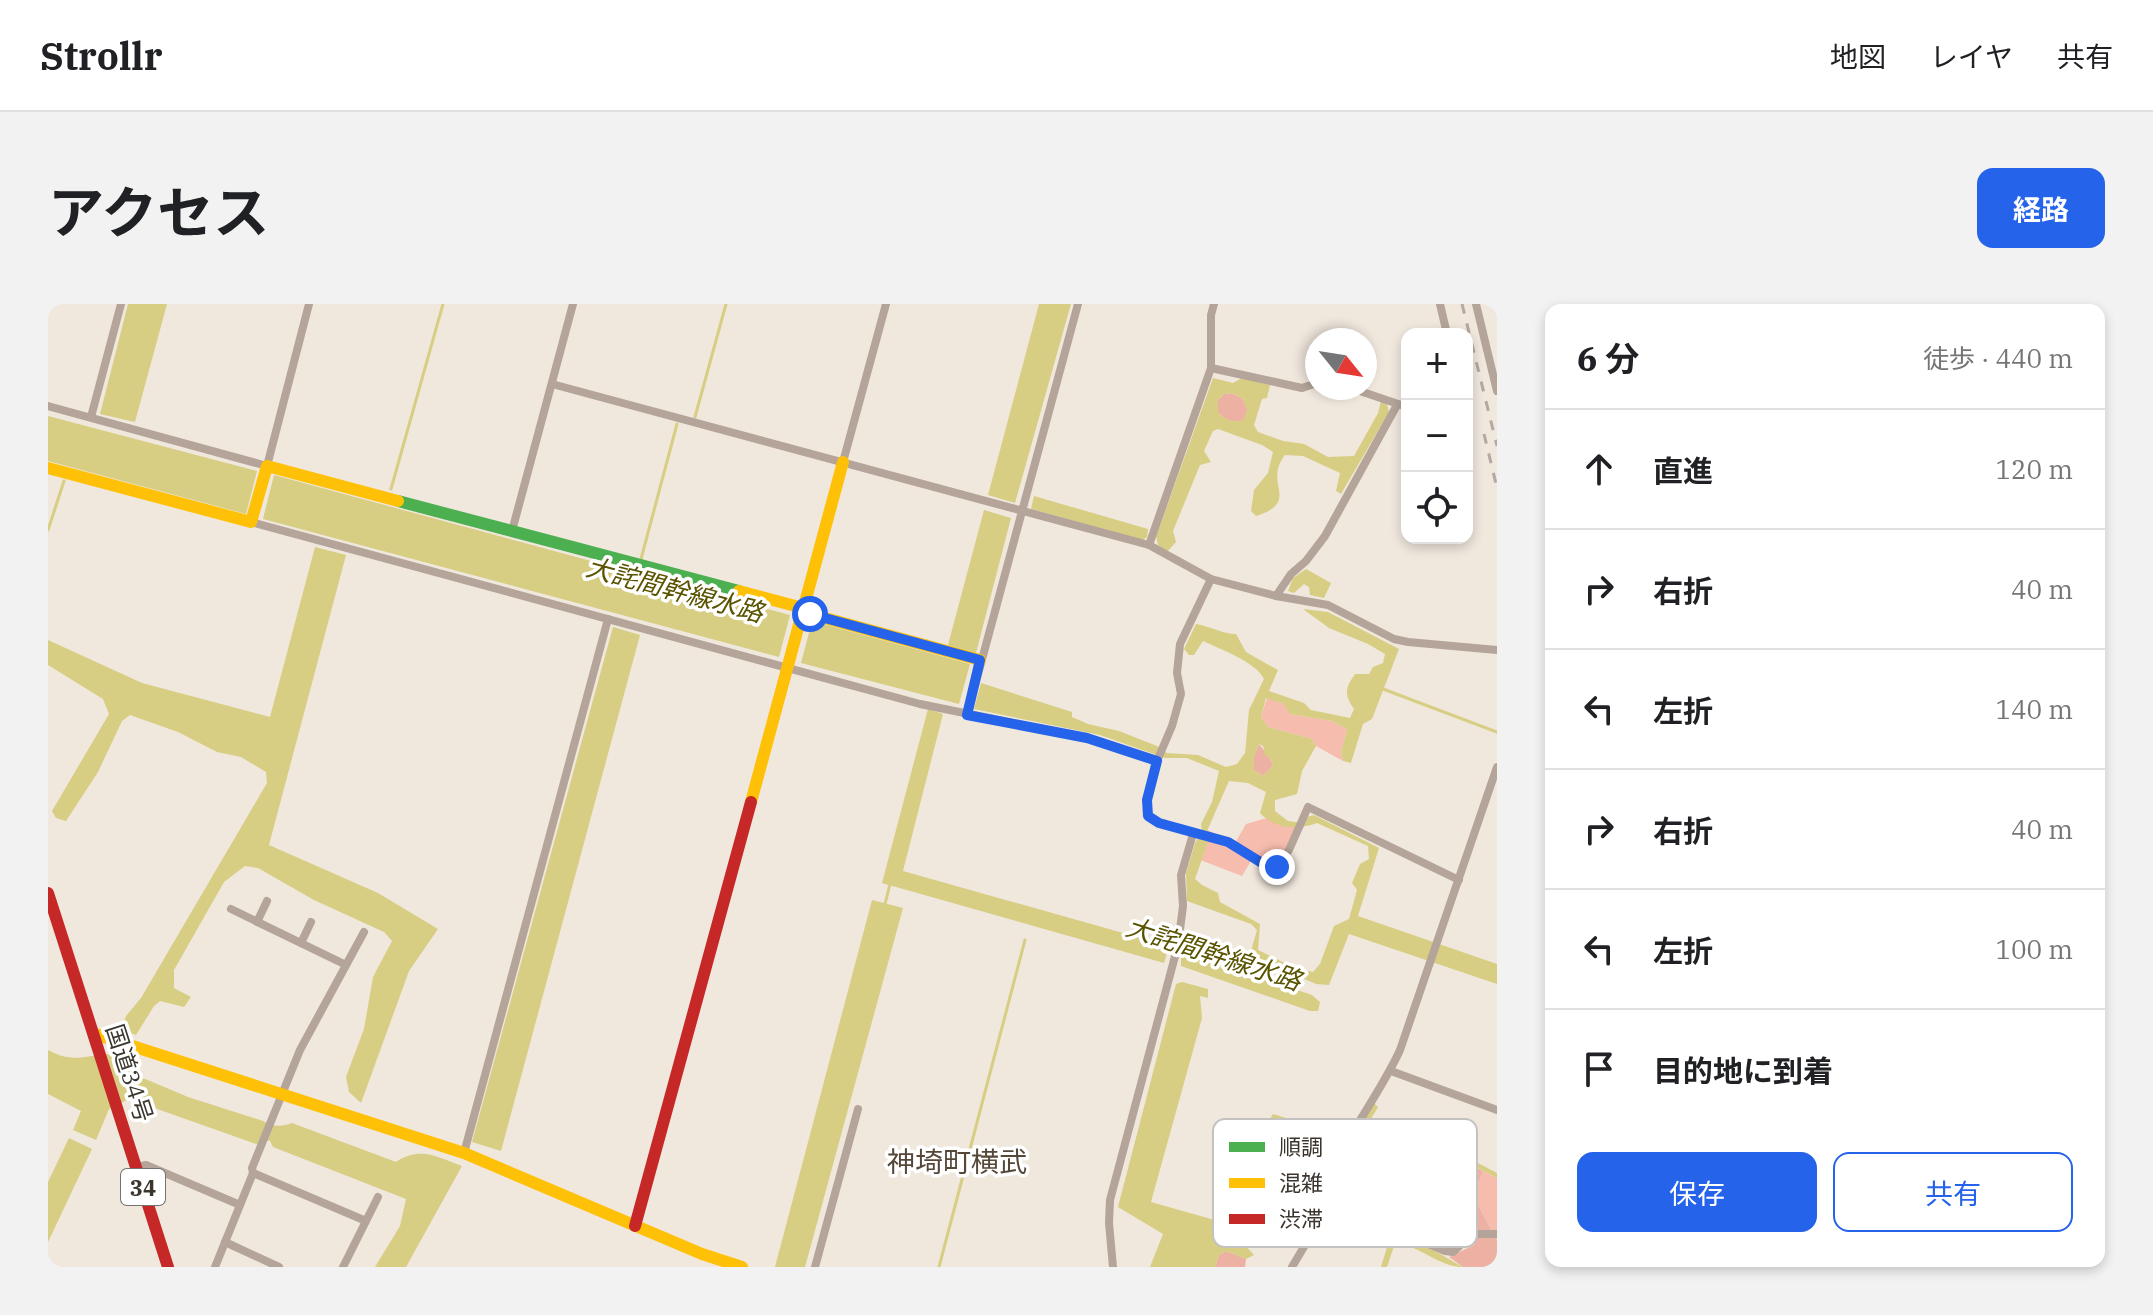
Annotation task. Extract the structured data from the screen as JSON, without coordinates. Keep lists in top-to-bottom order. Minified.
{"streets":{"main road":["国道34号","34"]},"districts":["神埼町横武"],"water":["大詫間幹線水路"],"legend":["順調","混雑","渋滞"],"north":"bottom right","page":{"header":"Strollr","nav":["地図","レイヤ","共有"],"title":"アクセス","buttons":["経路",["保存","共有"]],"heading":["6 分","徒歩 · 440 m"],"map_buttons":["+","−"],"list":[["直進","120 m"],["右折","40 m"],["左折","140 m"],["右折","40 m"],["左折","100 m"],"目的地に到着"]}}
